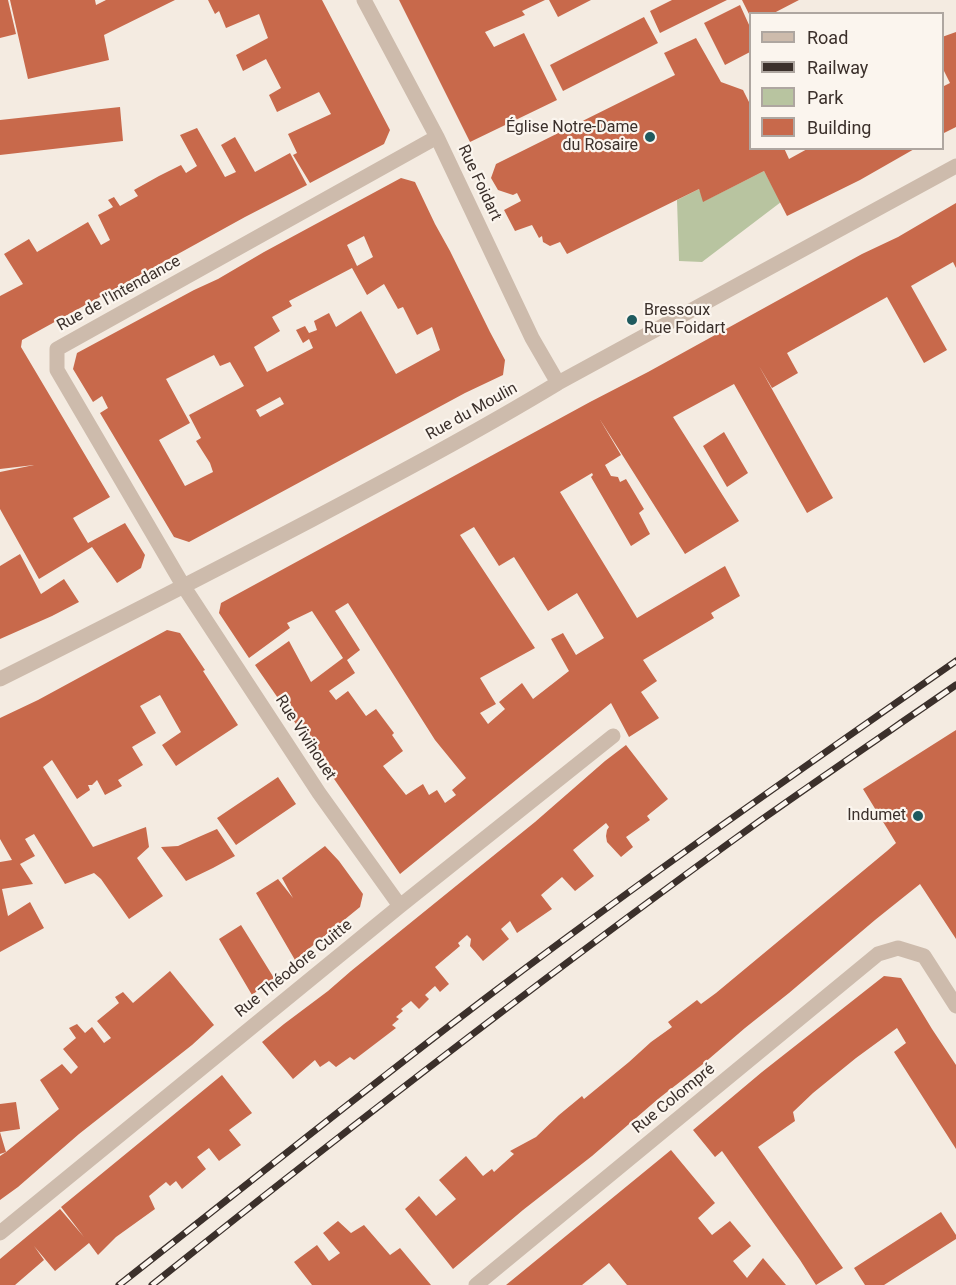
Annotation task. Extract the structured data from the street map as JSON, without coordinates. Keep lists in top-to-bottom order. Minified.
{"streets":{"street":["Rue Foidart","Rue de l'Intendance","Rue du Moulin","Rue Vivihouet","Rue Théodore Cuitte","Rue Colompré"]},"crossings":[["Rue Foidart","Rue de l'Intendance"],["Rue Foidart","Rue du Moulin"],["Rue de l'Intendance","Rue du Moulin"],["Rue de l'Intendance","Rue Vivihouet"],["Rue du Moulin","Rue Vivihouet"],["Rue Vivihouet","Rue Théodore Cuitte"]],"places":["Église Notre-Dame du Rosaire","Bressoux Rue Foidart","Indumet"],"legend":["Road","Railway","Park","Building"]}
